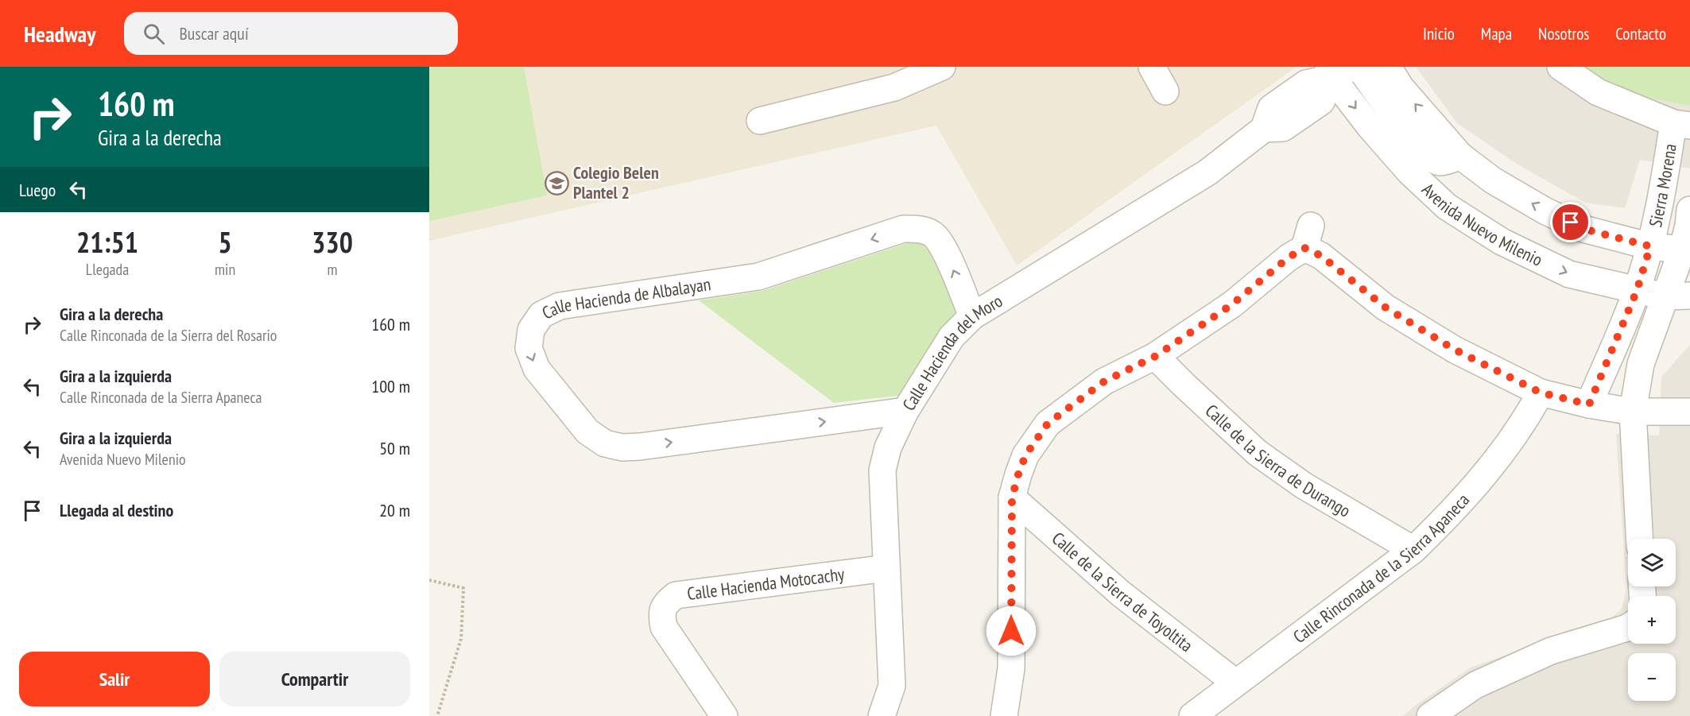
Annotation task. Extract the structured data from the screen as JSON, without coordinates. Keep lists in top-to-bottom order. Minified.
{"streets":{"street":["Sierra Morena","Avenida Nuevo Milenio","Calle Hacienda de Albalayan","Calle Hacienda del Moro","Calle de la Sierra de Durango","Calle Rinconada de la Sierra Apaneca","Calle Hacienda Motocachy","Calle de la Sierra de Toyoltita"]},"crossings":[["Avenida Nuevo Milenio","Calle Hacienda del Moro"],["Calle Hacienda de Albalayan","Calle Hacienda del Moro"],["Calle Hacienda del Moro","Calle Hacienda Motocachy"],["Calle de la Sierra de Durango","Calle Rinconada de la Sierra Apaneca"],["Calle Rinconada de la Sierra Apaneca","Calle de la Sierra de Toyoltita"]],"places":{"school or university":["Colegio Belen Plantel 2"]},"page":{"header":"Headway","search":"Buscar aquí","nav":["Inicio","Mapa","Nosotros","Contacto"],"turn":["160 m","Gira a la derecha"],"then":"Luego","eta":["21:51","Llegada","5","min","330","m"],"list":[{"name":"Gira a la derecha","note":"Calle Rinconada de la Sierra del Rosario","value":"160 m"},{"name":"Gira a la izquierda","note":"Calle Rinconada de la Sierra Apaneca","value":"100 m"},{"name":"Gira a la izquierda","note":"Avenida Nuevo Milenio","value":"50 m"},{"name":"Llegada al destino","value":"20 m"}],"map_buttons":["+","−"],"buttons":["Salir","Compartir"]}}
